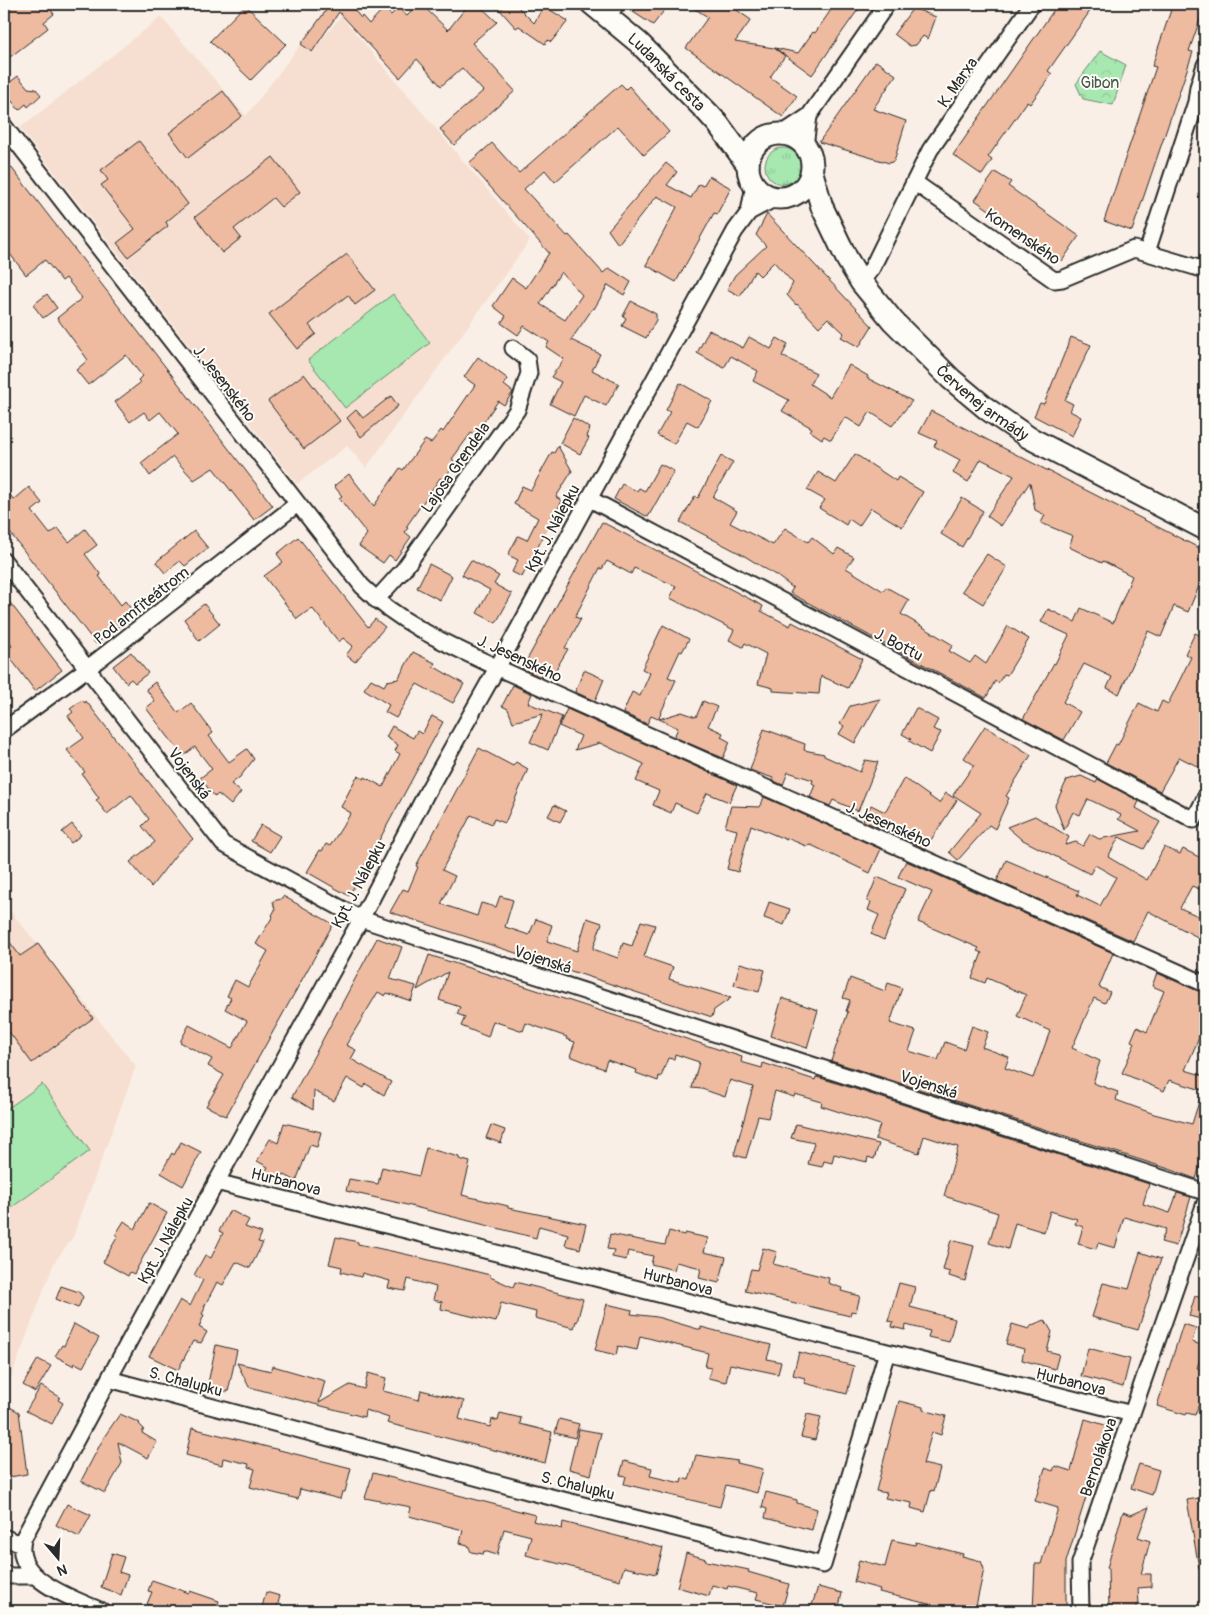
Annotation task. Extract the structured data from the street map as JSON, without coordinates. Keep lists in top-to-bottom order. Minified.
{"streets":{"street":["Ludanská cesta","K. Marxa","Komenského","J. Jesenského","Červenej armády","Lajosa Grendela","Kpt. J. Nálepku","Pod amfiteátrom","J. Bottu","Vojenská","Hurbanova","S. Chalupku","Bernolákova"]},"crossings":[["Ludanská cesta","Červenej armády"],["Ludanská cesta","Kpt. J. Nálepku"],["K. Marxa","Komenského"],["K. Marxa","Červenej armády"],["J. Jesenského","Lajosa Grendela"],["J. Jesenského","Kpt. J. Nálepku"],["J. Jesenského","Pod amfiteátrom"],["Červenej armády","Kpt. J. Nálepku"],["Kpt. J. Nálepku","J. Bottu"],["Kpt. J. Nálepku","Vojenská"],["Kpt. J. Nálepku","Hurbanova"],["Kpt. J. Nálepku","S. Chalupku"],["Pod amfiteátrom","Vojenská"],["Hurbanova","S. Chalupku"],["Hurbanova","Bernolákova"]],"parks":["Gibon"],"north":"bottom"}
